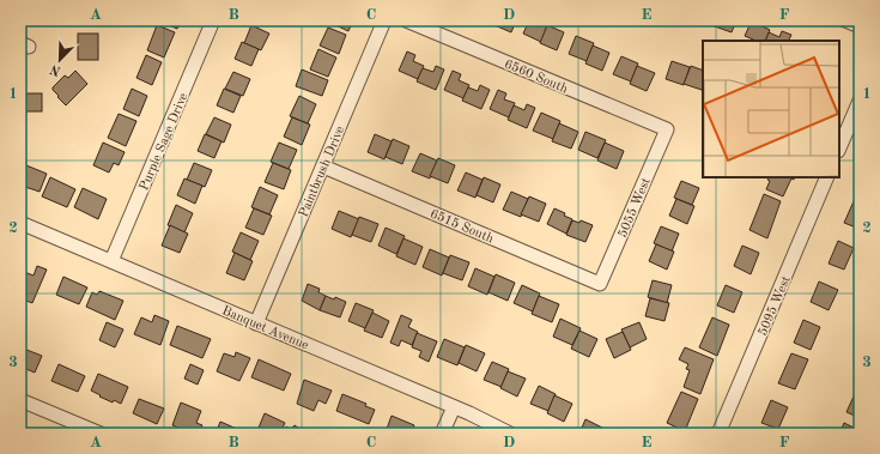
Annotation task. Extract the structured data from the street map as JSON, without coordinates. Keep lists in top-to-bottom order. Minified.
{"streets":{"street":["6560 South","Purple Sage Drive","Paintbrush Drive","5055 West","6515 South","5095 West","Banquet Avenue"]},"crossings":[["6560 South","5055 West"],["Purple Sage Drive","Banquet Avenue"],["Paintbrush Drive","6515 South"],["Paintbrush Drive","Banquet Avenue"],["5055 West","6515 South"]],"north":"bottom left","grid":{"columns":["A","B","C","D","E","F"],"rows":["1","2","3"]}}
